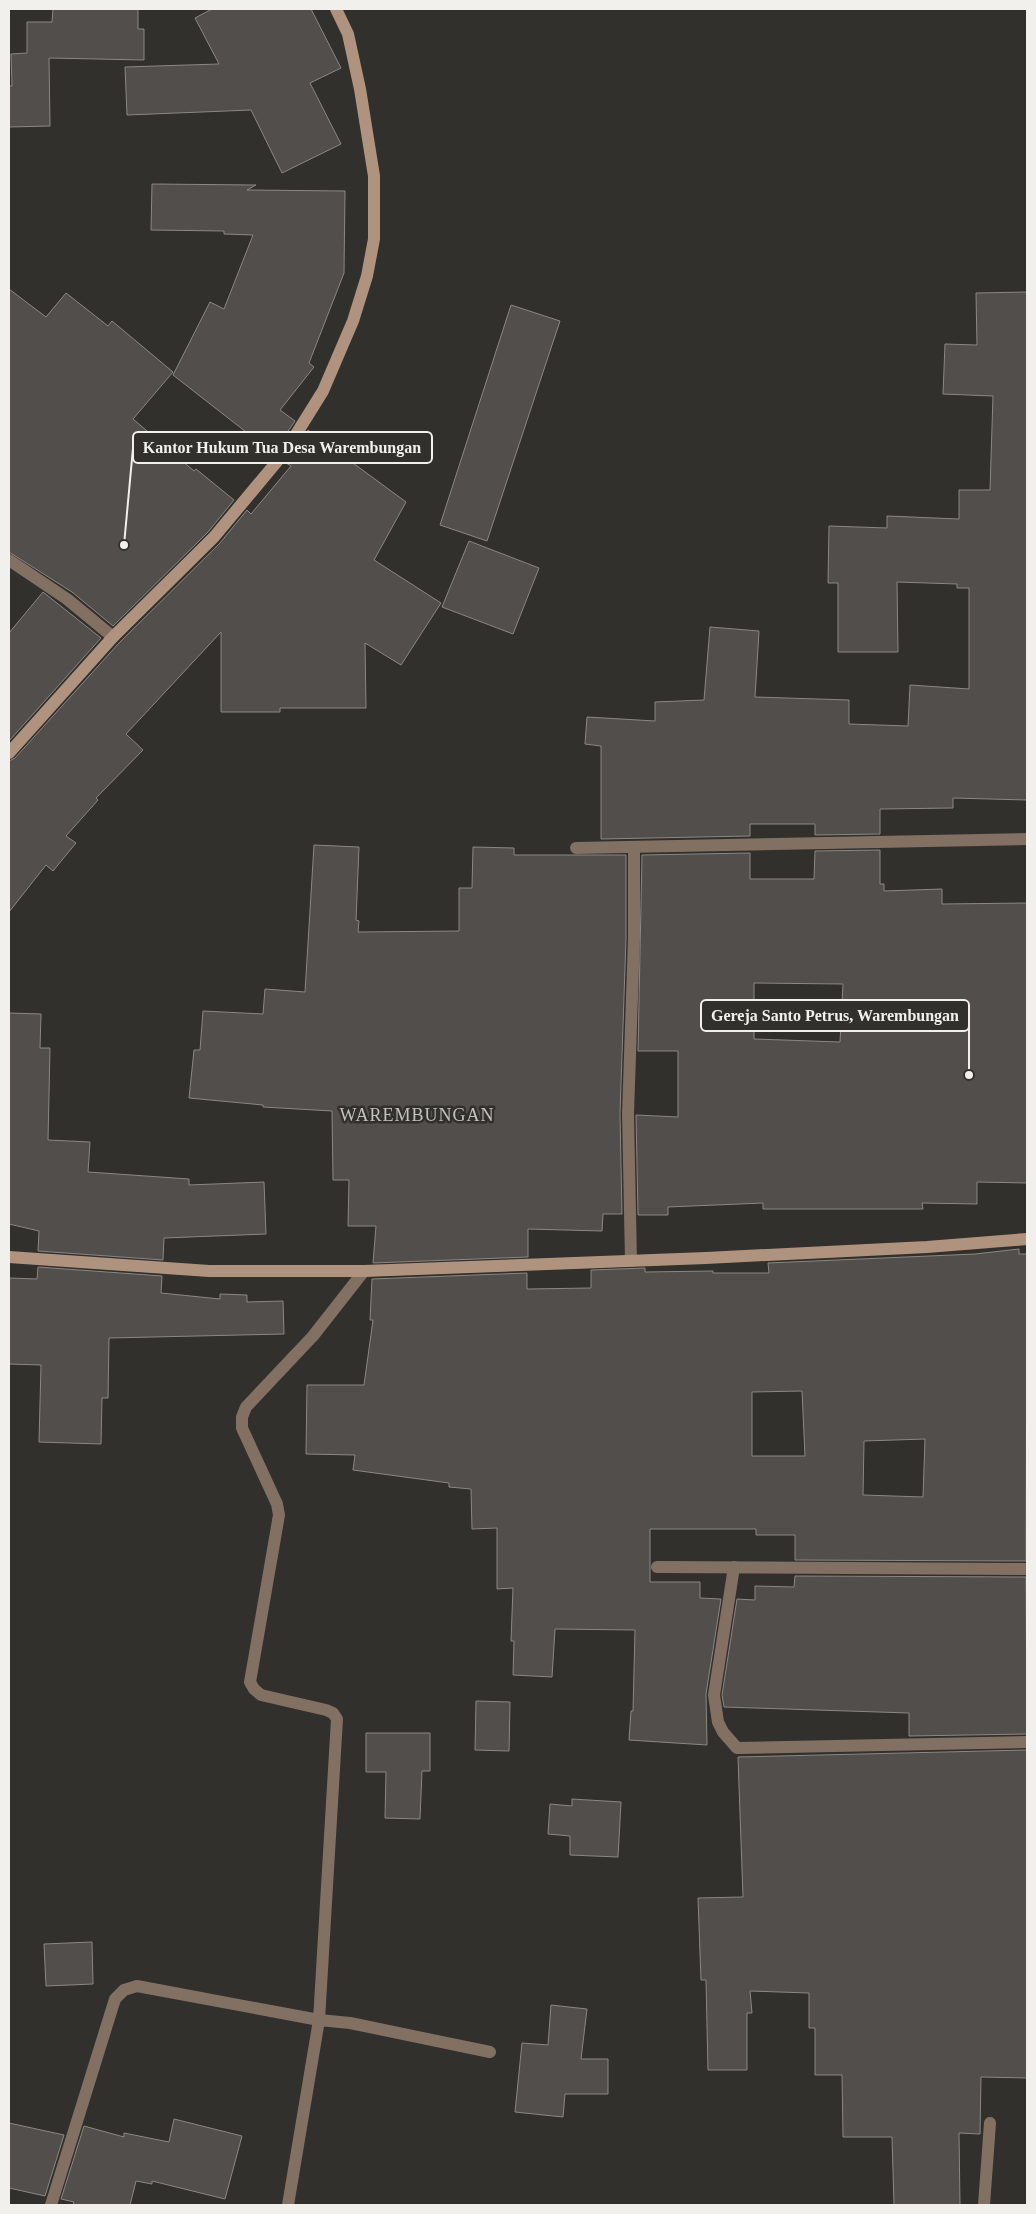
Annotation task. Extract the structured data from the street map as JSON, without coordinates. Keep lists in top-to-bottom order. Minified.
{"districts":["WAREMBUNGAN"],"places":["Kantor Hukum Tua Desa Warembungan","Gereja Santo Petrus, Warembungan"]}
